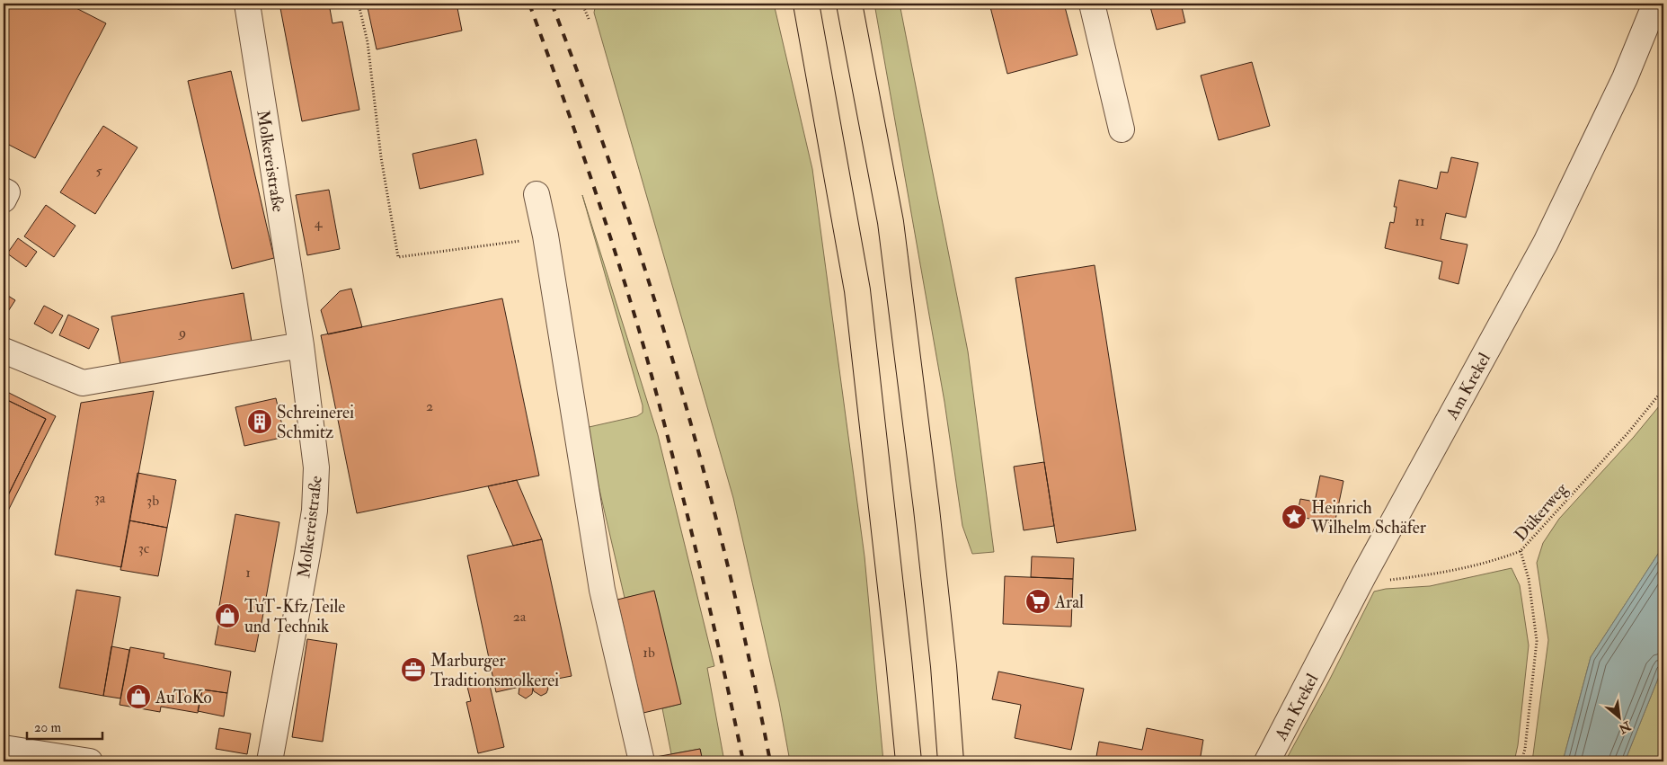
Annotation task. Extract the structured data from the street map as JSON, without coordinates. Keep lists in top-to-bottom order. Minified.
{"streets":{"street":["Molkereistraße","Am Krekel"],"path":["Dükerweg"]},"places":{"building":["Schreinerei Schmitz"],"place":["Heinrich Wilhelm Schäfer"],"supermarket":["Aral"],"shop":["TuT-Kfz Teile und Technik","AuToKo"],"office":["Marburger Traditionsmolkerei"]},"house_numbers":["5","11","4","9","2","3a","3b","3c","1","2a","1b"],"scale_bar":"20 m","north":"bottom right"}
